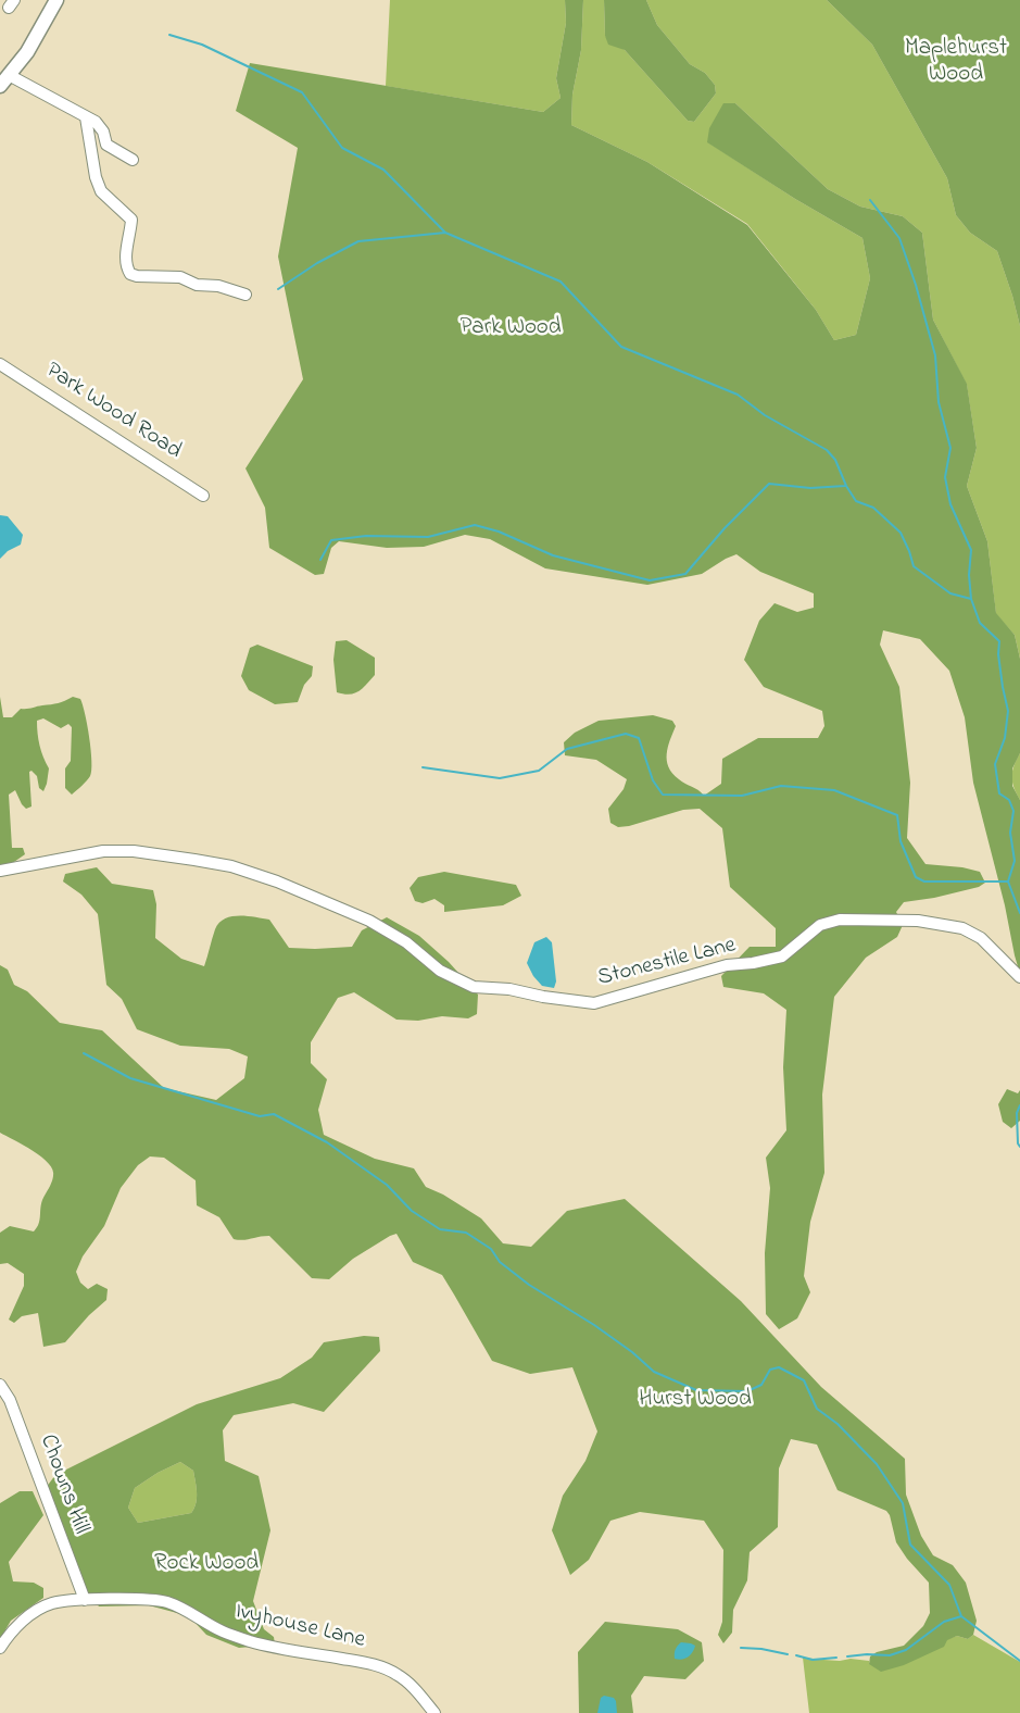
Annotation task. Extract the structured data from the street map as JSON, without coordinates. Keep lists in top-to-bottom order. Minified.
{"streets":{"street":["Park Wood Road","Stonestile Lane","Chowns Hill","Ivyhouse Lane"]},"crossings":[["Chowns Hill","Ivyhouse Lane"]],"parks":["Maplehurst Wood","Park Wood","Hurst Wood","Rock Wood"]}
